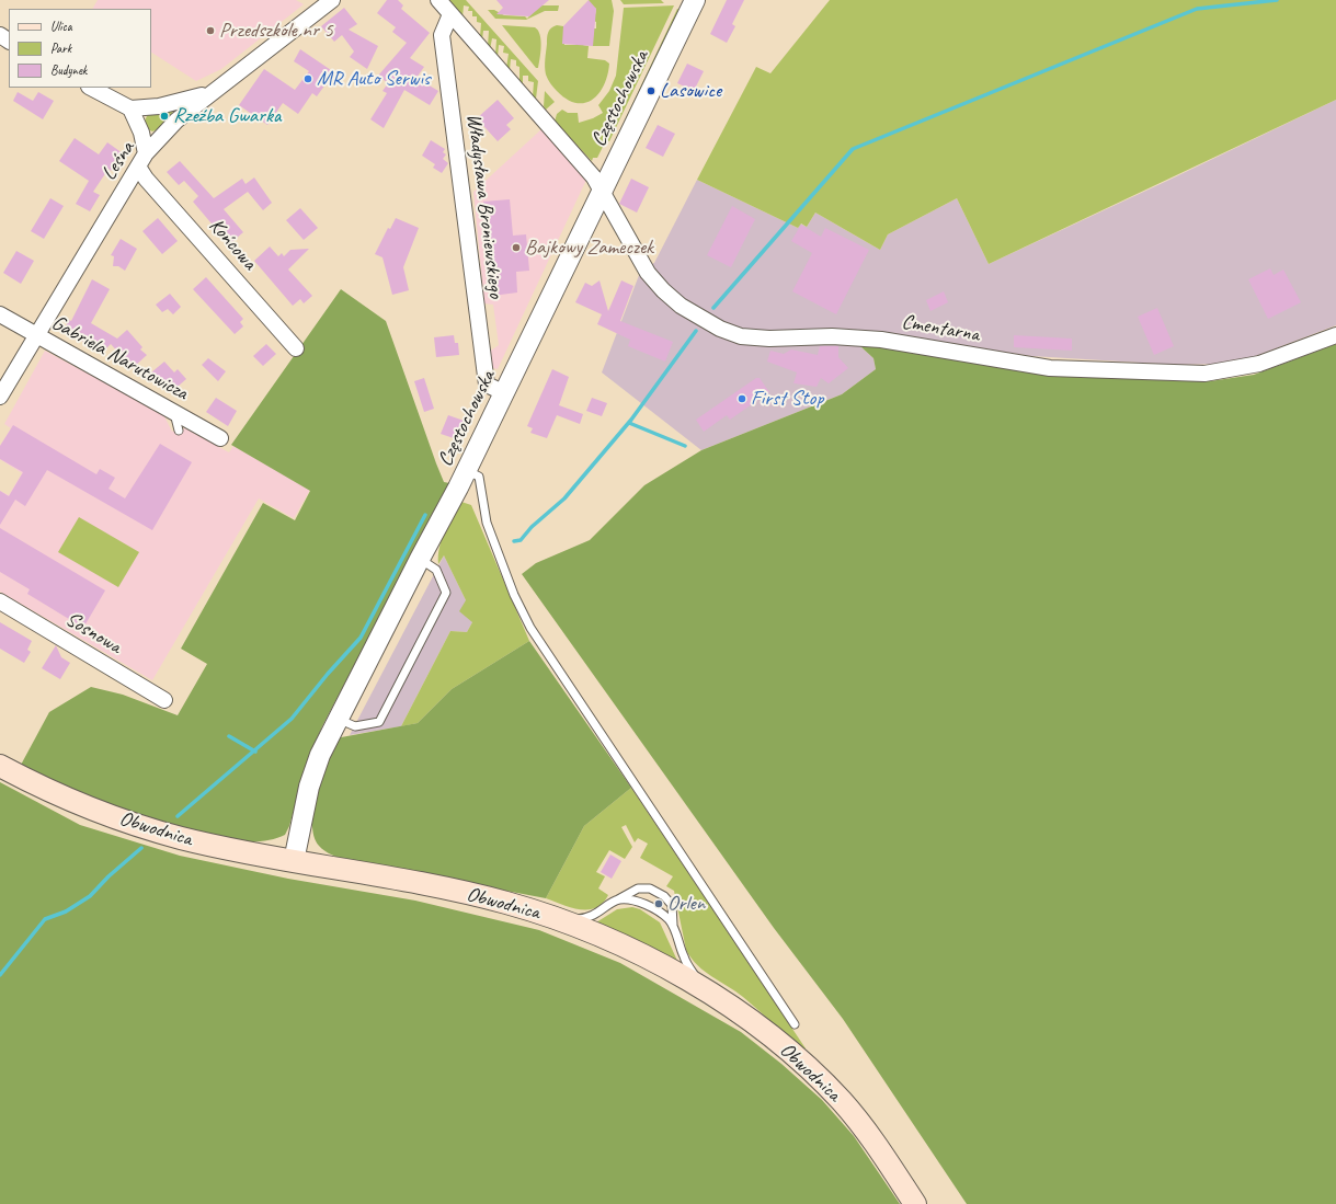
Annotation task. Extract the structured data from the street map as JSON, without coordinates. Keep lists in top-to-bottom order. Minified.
{"streets":{"main road":["Obwodnica"],"street":["Częstochowska","Leśna","Władysława Broniewskiego","Końcowa","Cmentarna","Gabriela Narutowicza","Sosnowa"]},"crossings":[["Częstochowska","Władysława Broniewskiego"],["Częstochowska","Cmentarna"],["Częstochowska","Obwodnica"],["Leśna","Końcowa"],["Leśna","Gabriela Narutowicza"]],"places":["Przedszkole nr 5","MR Auto Serwis","Lasowice","Rzeźba Gwarka","Bajkowy Zameczek","First Stop","Orlen"],"legend":["Ulica","Park","Budynek"]}
